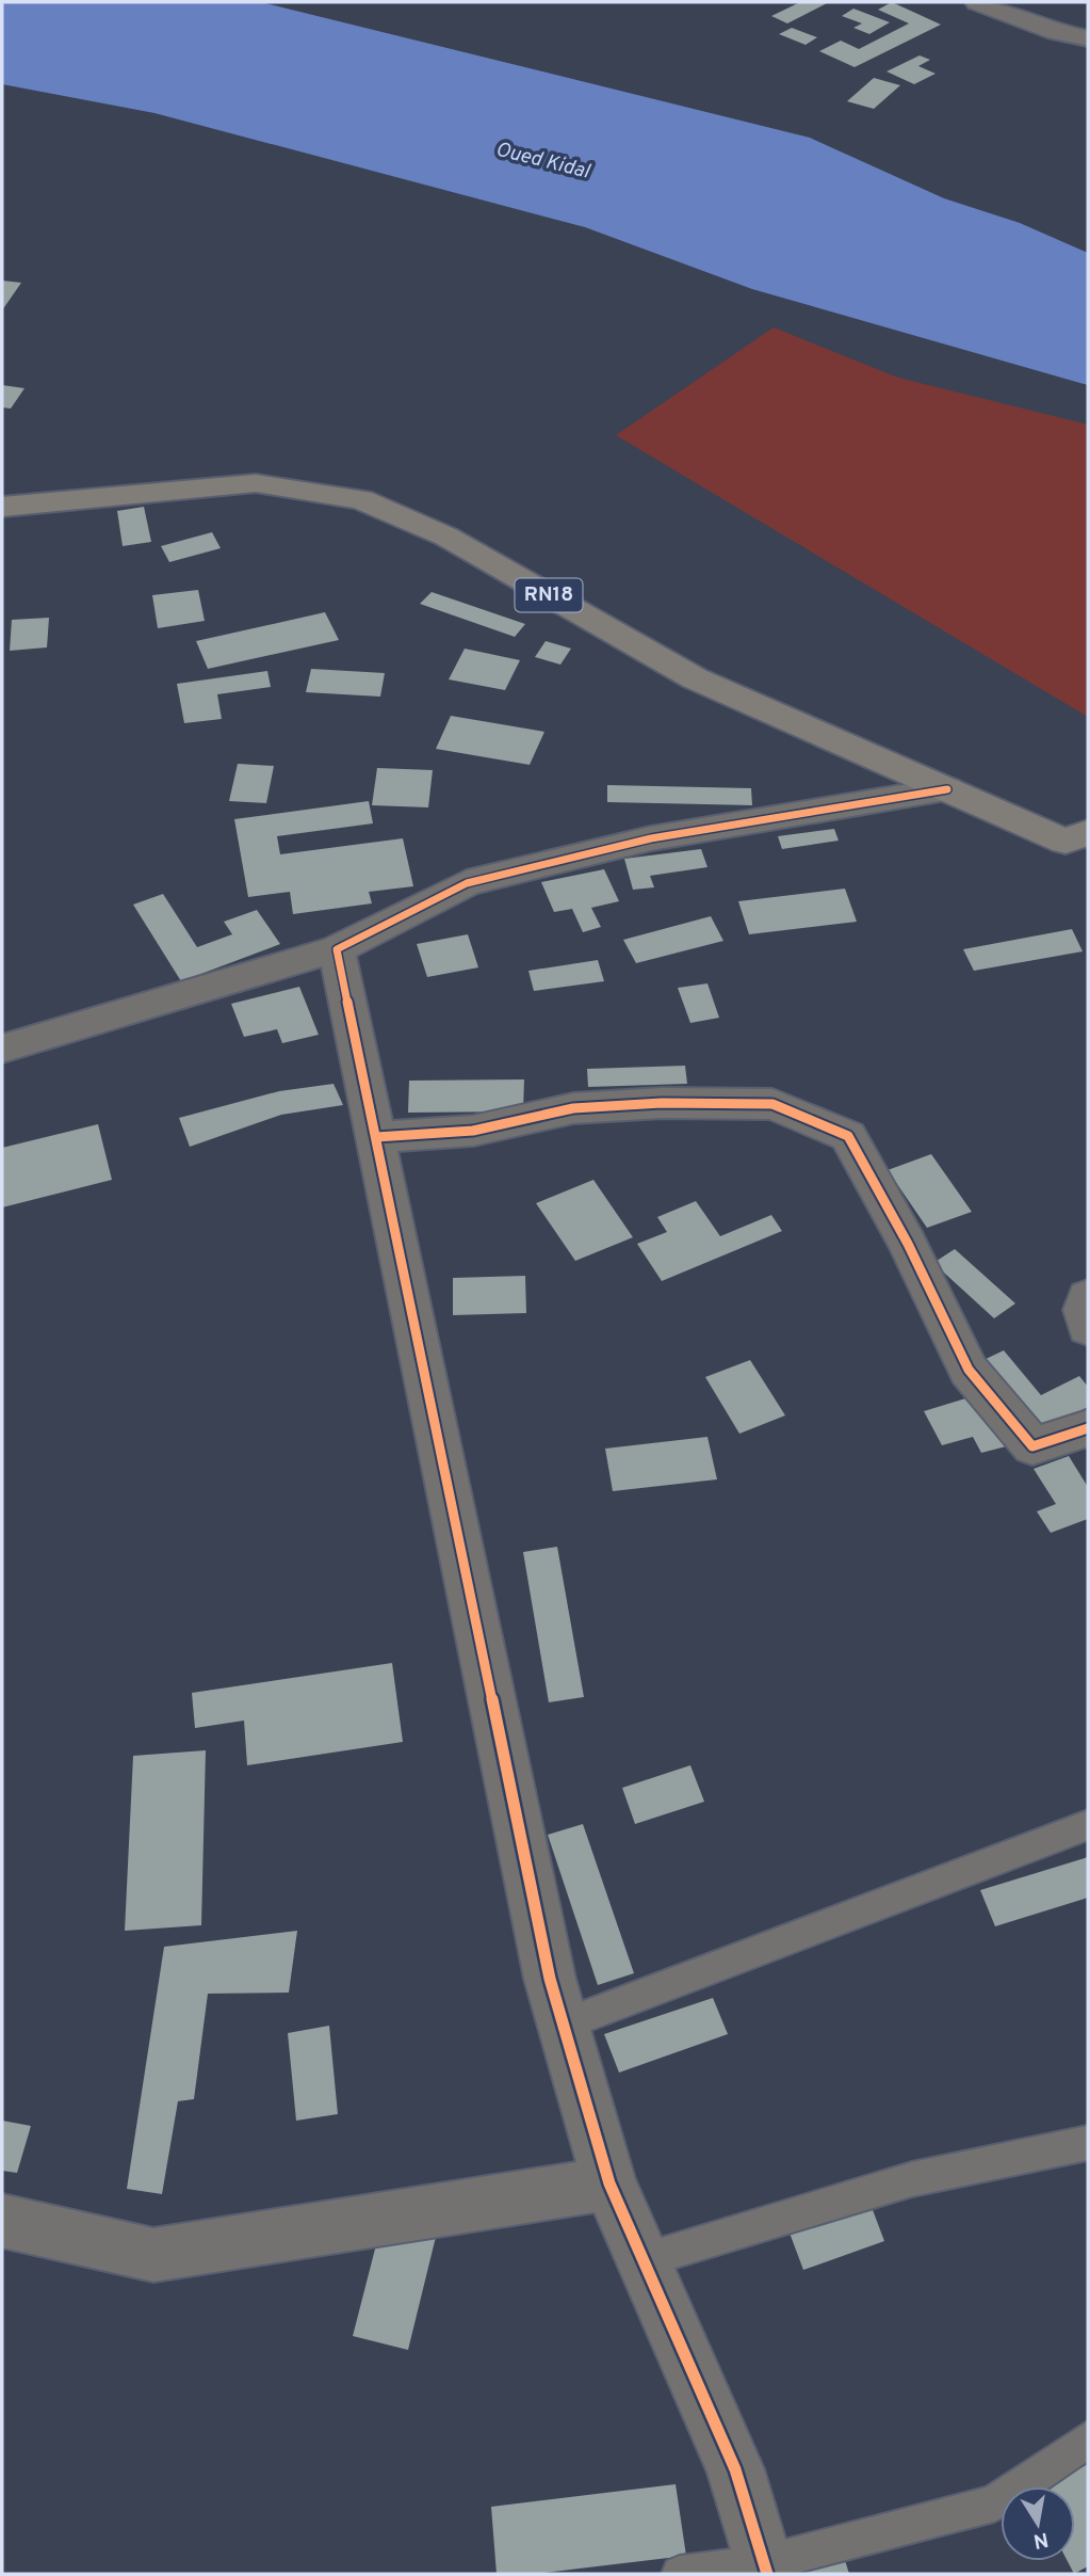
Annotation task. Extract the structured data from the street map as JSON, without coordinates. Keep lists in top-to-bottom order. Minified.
{"streets":{"main road":["RN18"]},"water":["Oued Kidal"],"north":"bottom"}
